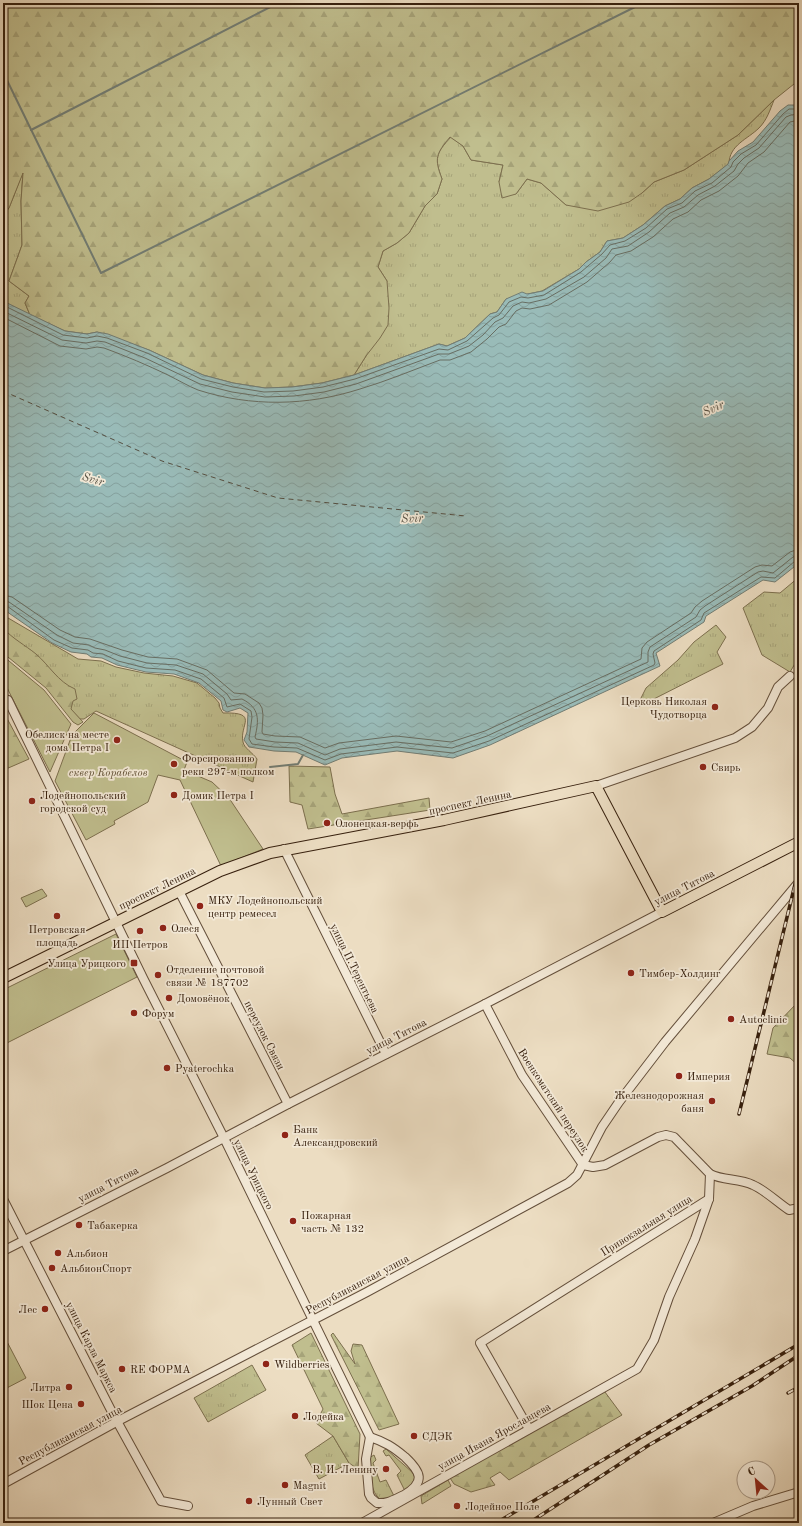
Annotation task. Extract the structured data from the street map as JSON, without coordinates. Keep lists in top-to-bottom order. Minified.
{"streets":{"main road":["проспект Ленина","улица Титова"],"street":["улица П.Терентьева","переулок Связи","Военкоматский переулок","улица Урицкого","Привокзальная улица","Республиканская улица","улица Карла Маркса","улица Ивана Ярославцева"]},"crossings":[["проспект Ленина","улица П.Терентьева"],["проспект Ленина","переулок Связи"],["проспект Ленина","улица Урицкого"],["улица Титова","улица П.Терентьева"],["улица Титова","переулок Связи"],["улица Титова","Военкоматский переулок"],["улица Титова","улица Урицкого"],["улица Титова","улица Карла Маркса"],["Военкоматский переулок","Республиканская улица"],["улица Урицкого","Республиканская улица"],["Привокзальная улица","улица Ивана Ярославцева"],["Республиканская улица","улица Карла Маркса"]],"water":["Svir"],"parks":["сквер Корабелов"],"places":{"other":["Церковь Николая Чудотворца","Обелиск на месте дома Петра I","Форсированию реки 297-м полком","Свирь","Домик Петра I","Лодейнопольский городской суд","Олонецкая верфь","МКУ Лодейнопольский центр ремесел","Петровская площадь","Олеся","ИП Петров","Тимбер-Холдинг","Отделение почтовой связи № 187702","Домовёнок","Форум","Autoclinic","Pyaterochka","Империя","Железнодорожная баня","Банк Александровский","Пожарная часть № 132","Табакерка","Альбион","АльбионСпорт","Лес","Wildberries","RE ФОРМА","Литра","Шок Цена","Лодейка","СДЭК","В. И. Ленину","Magnit","Лунный Свет","Лодейное Поле"],"transit":["Улица Урицкого"]},"north":"top left"}
